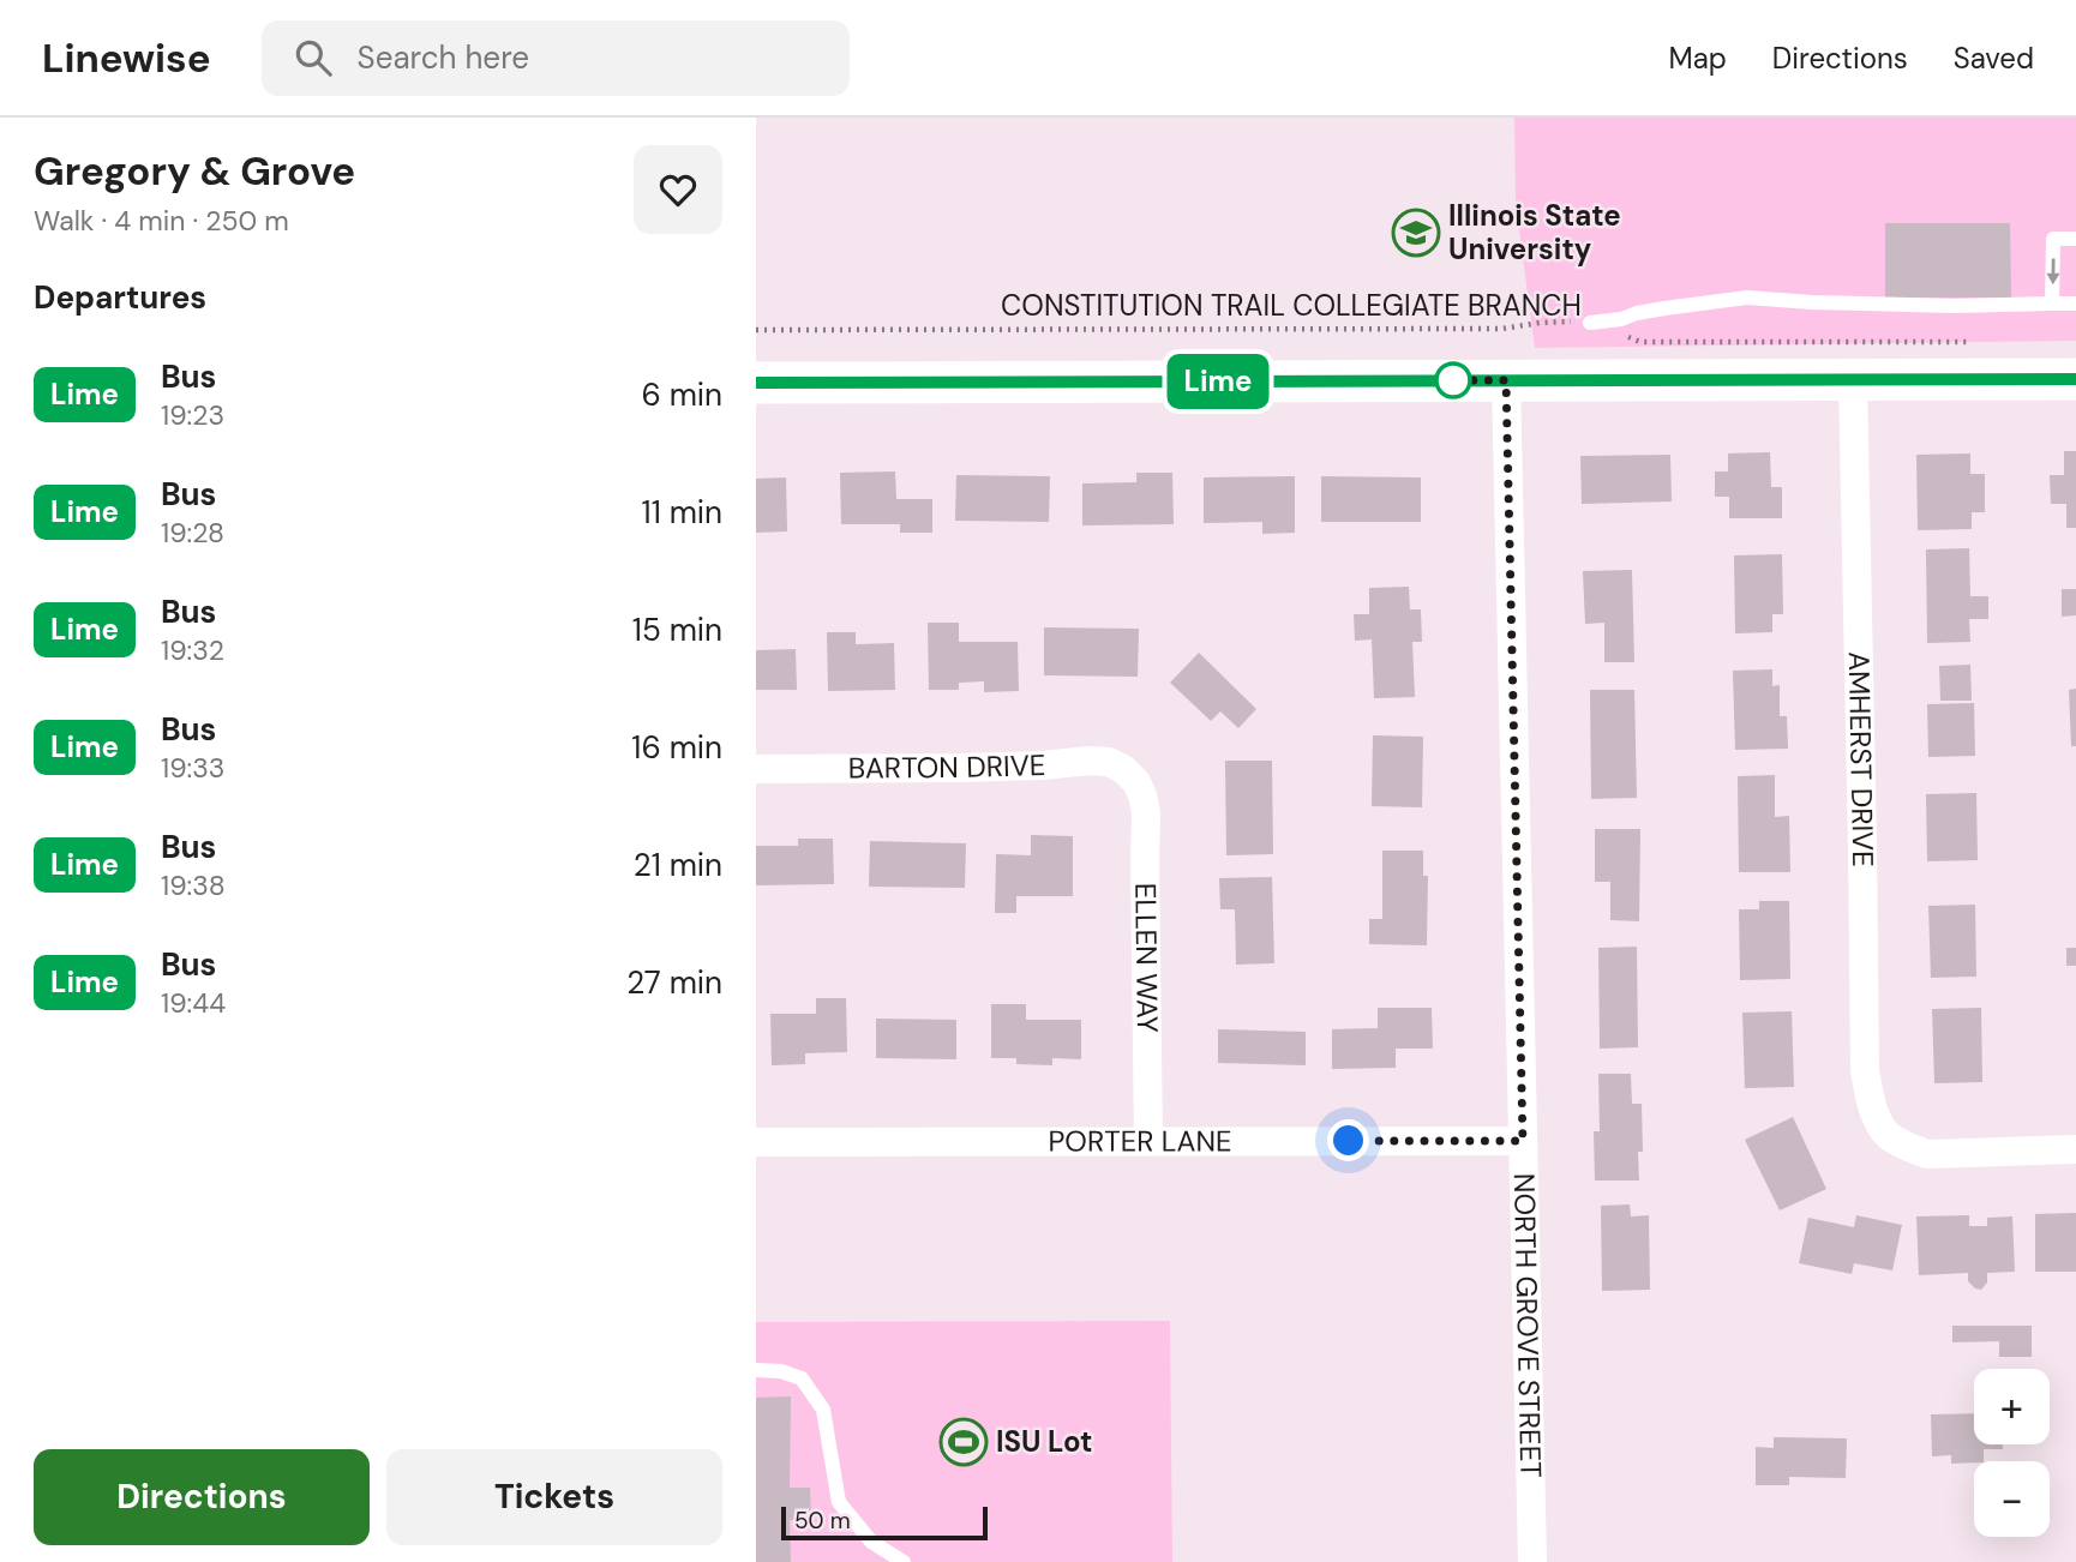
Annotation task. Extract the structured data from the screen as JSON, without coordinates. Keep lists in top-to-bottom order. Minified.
{"streets":{"street":["AMHERST DRIVE","BARTON DRIVE","ELLEN WAY","PORTER LANE","NORTH GROVE STREET"],"path":["CONSTITUTION TRAIL COLLEGIATE BRANCH"]},"crossings":[["BARTON DRIVE","ELLEN WAY"],["ELLEN WAY","PORTER LANE"],["PORTER LANE","NORTH GROVE STREET"]],"places":{"school or university":["Illinois State University"],"sports":["ISU Lot"]},"lines":["bus line Lime"],"scale_bar":"50 m","page":{"header":"Linewise","search":"Search here","nav":["Map","Directions","Saved"],"heading":[["Gregory & Grove","Walk · 4 min · 250 m"],"Departures"],"on_map":"Lime","list":[{"mark":"Lime","name":"Bus","note":"19:23","value":"6 min"},{"mark":"Lime","name":"Bus","note":"19:28","value":"11 min"},{"mark":"Lime","name":"Bus","note":"19:32","value":"15 min"},{"mark":"Lime","name":"Bus","note":"19:33","value":"16 min"},{"mark":"Lime","name":"Bus","note":"19:38","value":"21 min"},{"mark":"Lime","name":"Bus","note":"19:44","value":"27 min"}],"map_buttons":["+","−"],"buttons":["Directions","Tickets"],"scale":"50 m"}}
